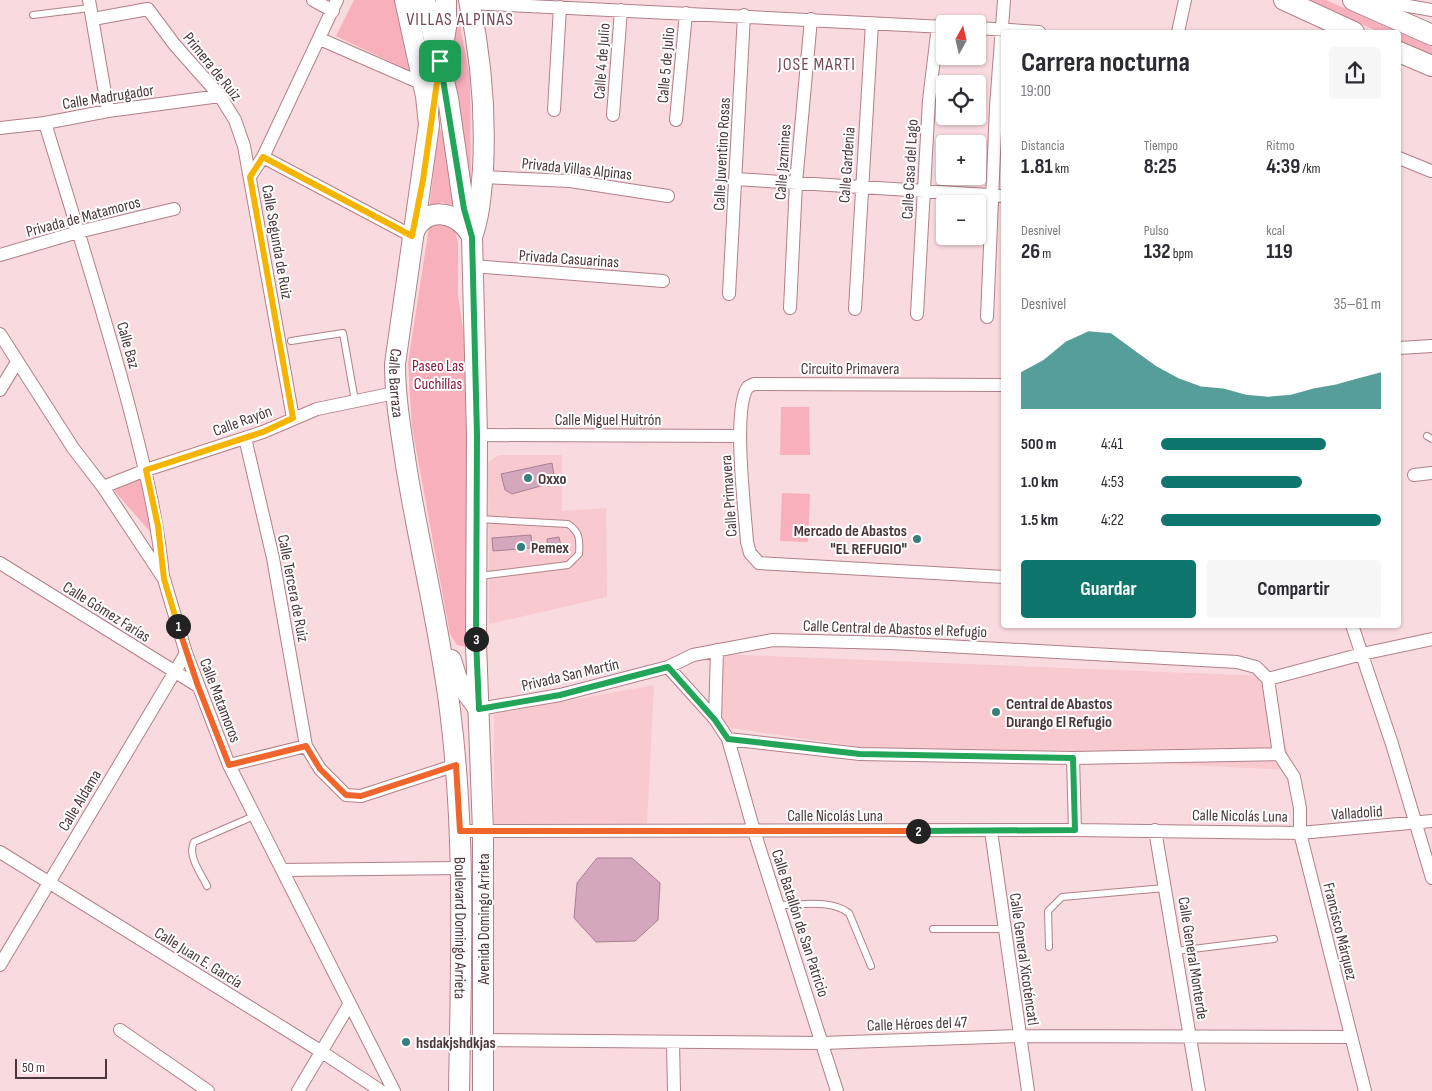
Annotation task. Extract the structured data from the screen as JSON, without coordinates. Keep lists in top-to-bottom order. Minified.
{"streets":{"main road":["Calle Barraza","Avenida Domingo Arrieta","Boulevard Domingo Arrieta"],"street":["Calle 4 de Julio","Calle 5 de Julio","Primera de Ruiz","Calle Madrugador","Calle Juventino Rosas","Calle Jazmines","Calle Gardenia","Privada Villas Alpinas","Calle Casa del Lago","Privada de Matamoros","Calle Segunda de Ruiz","Privada Casuarinas","Calle Baz","Circuito Primavera","Calle Miguel Huitrón","Calle Rayón","Calle Primavera","Calle Tercera de Ruiz","Calle Gómez Farías","Calle Central de Abastos el Refugio","Privada San Martín","Calle Matamoros","Calle Aldama","Valladolid","Calle Nicolás Luna","Calle Batallón de San Patricio","Francisco Márquez","Calle Juan E. García","Calle General Monterde","Calle General Xicoténcatl","Calle Héroes del 47"]},"crossings":[["Primera de Ruiz","Calle Madrugador"],["Primera de Ruiz","Calle Segunda de Ruiz"],["Calle Madrugador","Calle Baz"],["Privada de Matamoros","Calle Baz"],["Calle Segunda de Ruiz","Calle Rayón"],["Privada Casuarinas","Avenida Domingo Arrieta"],["Calle Baz","Calle Rayón"],["Calle Baz","Calle Matamoros"],["Circuito Primavera","Calle Miguel Huitrón"],["Circuito Primavera","Calle Primavera"],["Calle Barraza","Calle Rayón"],["Calle Barraza","Boulevard Domingo Arrieta"],["Calle Miguel Huitrón","Calle Primavera"],["Calle Miguel Huitrón","Avenida Domingo Arrieta"],["Calle Rayón","Calle Tercera de Ruiz"],["Calle Rayón","Calle Matamoros"],["Calle Gómez Farías","Calle Matamoros"],["Calle Gómez Farías","Calle Aldama"],["Calle Central de Abastos el Refugio","Privada San Martín"],["Calle Central de Abastos el Refugio","Calle Batallón de San Patricio"],["Privada San Martín","Avenida Domingo Arrieta"],["Privada San Martín","Calle Batallón de San Patricio"],["Calle Matamoros","Calle Aldama"],["Calle Aldama","Calle Juan E. García"],["Valladolid","Calle Nicolás Luna"],["Valladolid","Francisco Márquez"],["Calle Nicolás Luna","Avenida Domingo Arrieta"],["Calle Nicolás Luna","Calle Batallón de San Patricio"],["Calle Nicolás Luna","Boulevard Domingo Arrieta"],["Calle Nicolás Luna","Francisco Márquez"],["Calle Nicolás Luna","Calle General Monterde"],["Calle Nicolás Luna","Calle General Xicoténcatl"],["Avenida Domingo Arrieta","Calle Héroes del 47"],["Calle Batallón de San Patricio","Calle Héroes del 47"],["Francisco Márquez","Calle Héroes del 47"],["Calle General Monterde","Calle Héroes del 47"],["Calle General Xicoténcatl","Calle Héroes del 47"]],"districts":["VILLAS ALPINAS","JOSE MARTI"],"parks":["Paseo Las Cuchillas"],"places":["Oxxo","Mercado de Abastos \"EL REFUGIO\"","Pemex","Central de Abastos Durango El Refugio","hsdakjshdkjas"],"scale_bar":"50 m","north":"top","page":{"map_buttons":["+","−"],"heading":["Carrera nocturna","19:00"],"stats":[["Distancia","1.81 km"],["Tiempo","8:25"],["Ritmo","4:39 /km"],["Desnivel","26 m"],["Pulso","132 bpm"],["kcal","119"]],"chart":["Desnivel","35–61 m"],"list":[{"name":"500 m","note":"4:41"},{"name":"1.0 km","note":"4:53"},{"name":"1.5 km","note":"4:22"}],"buttons":["Guardar","Compartir"],"pins":["1","3","2"],"scale":"50 m"}}
